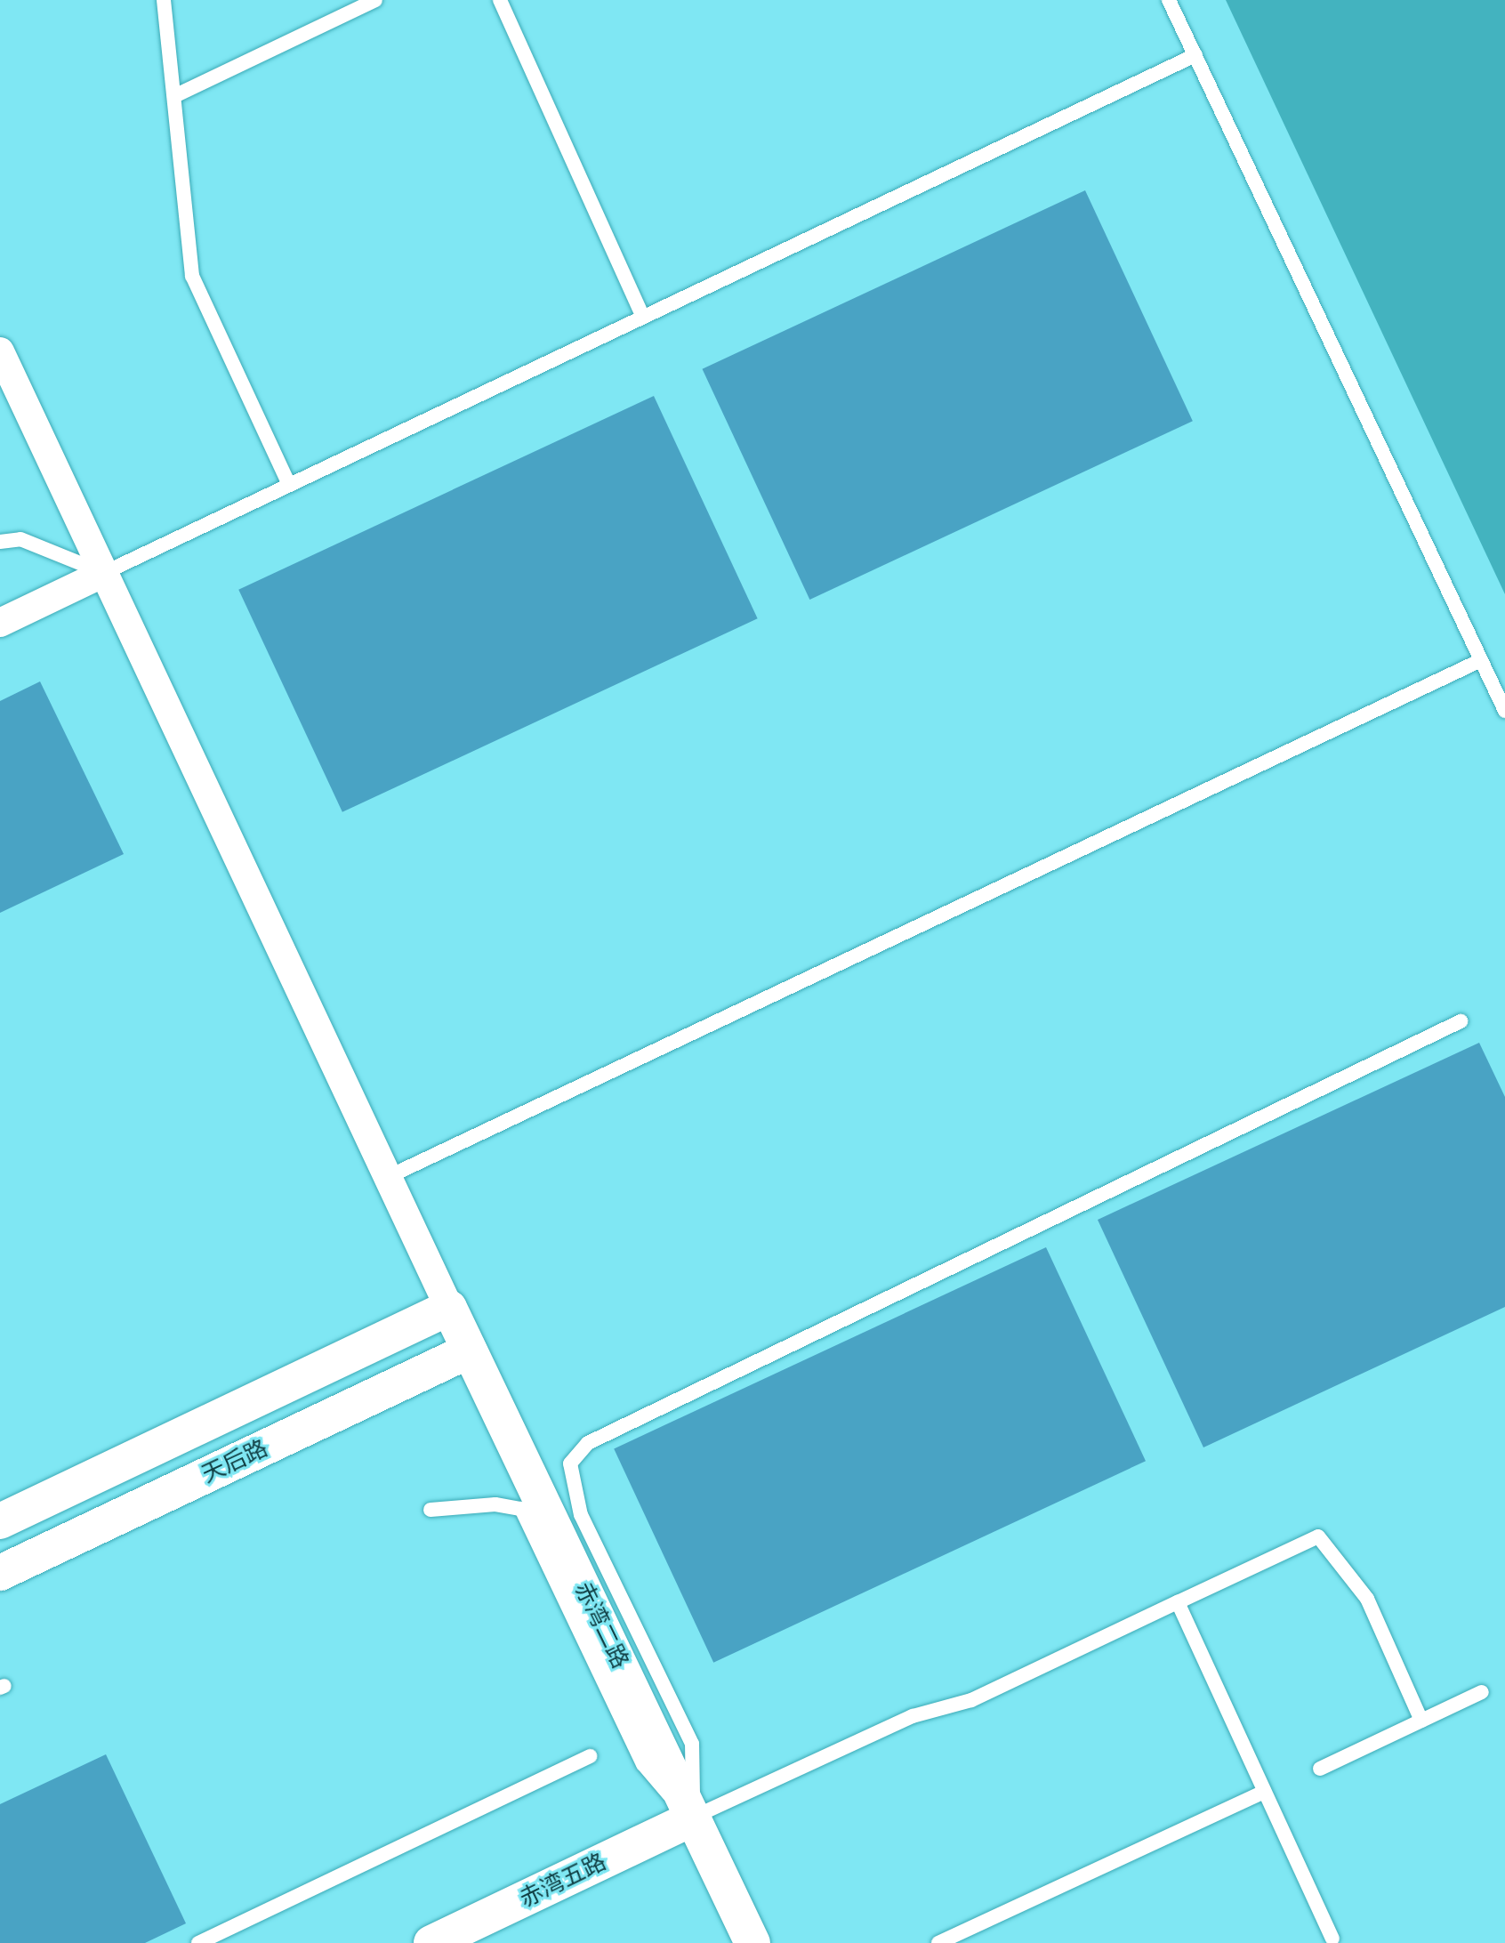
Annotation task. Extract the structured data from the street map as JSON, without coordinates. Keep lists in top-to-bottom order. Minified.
{"streets":{"street":["天后路","赤湾二路","赤湾五路"]},"crossings":[["天后路","赤湾二路"],["赤湾二路","赤湾五路"]]}
